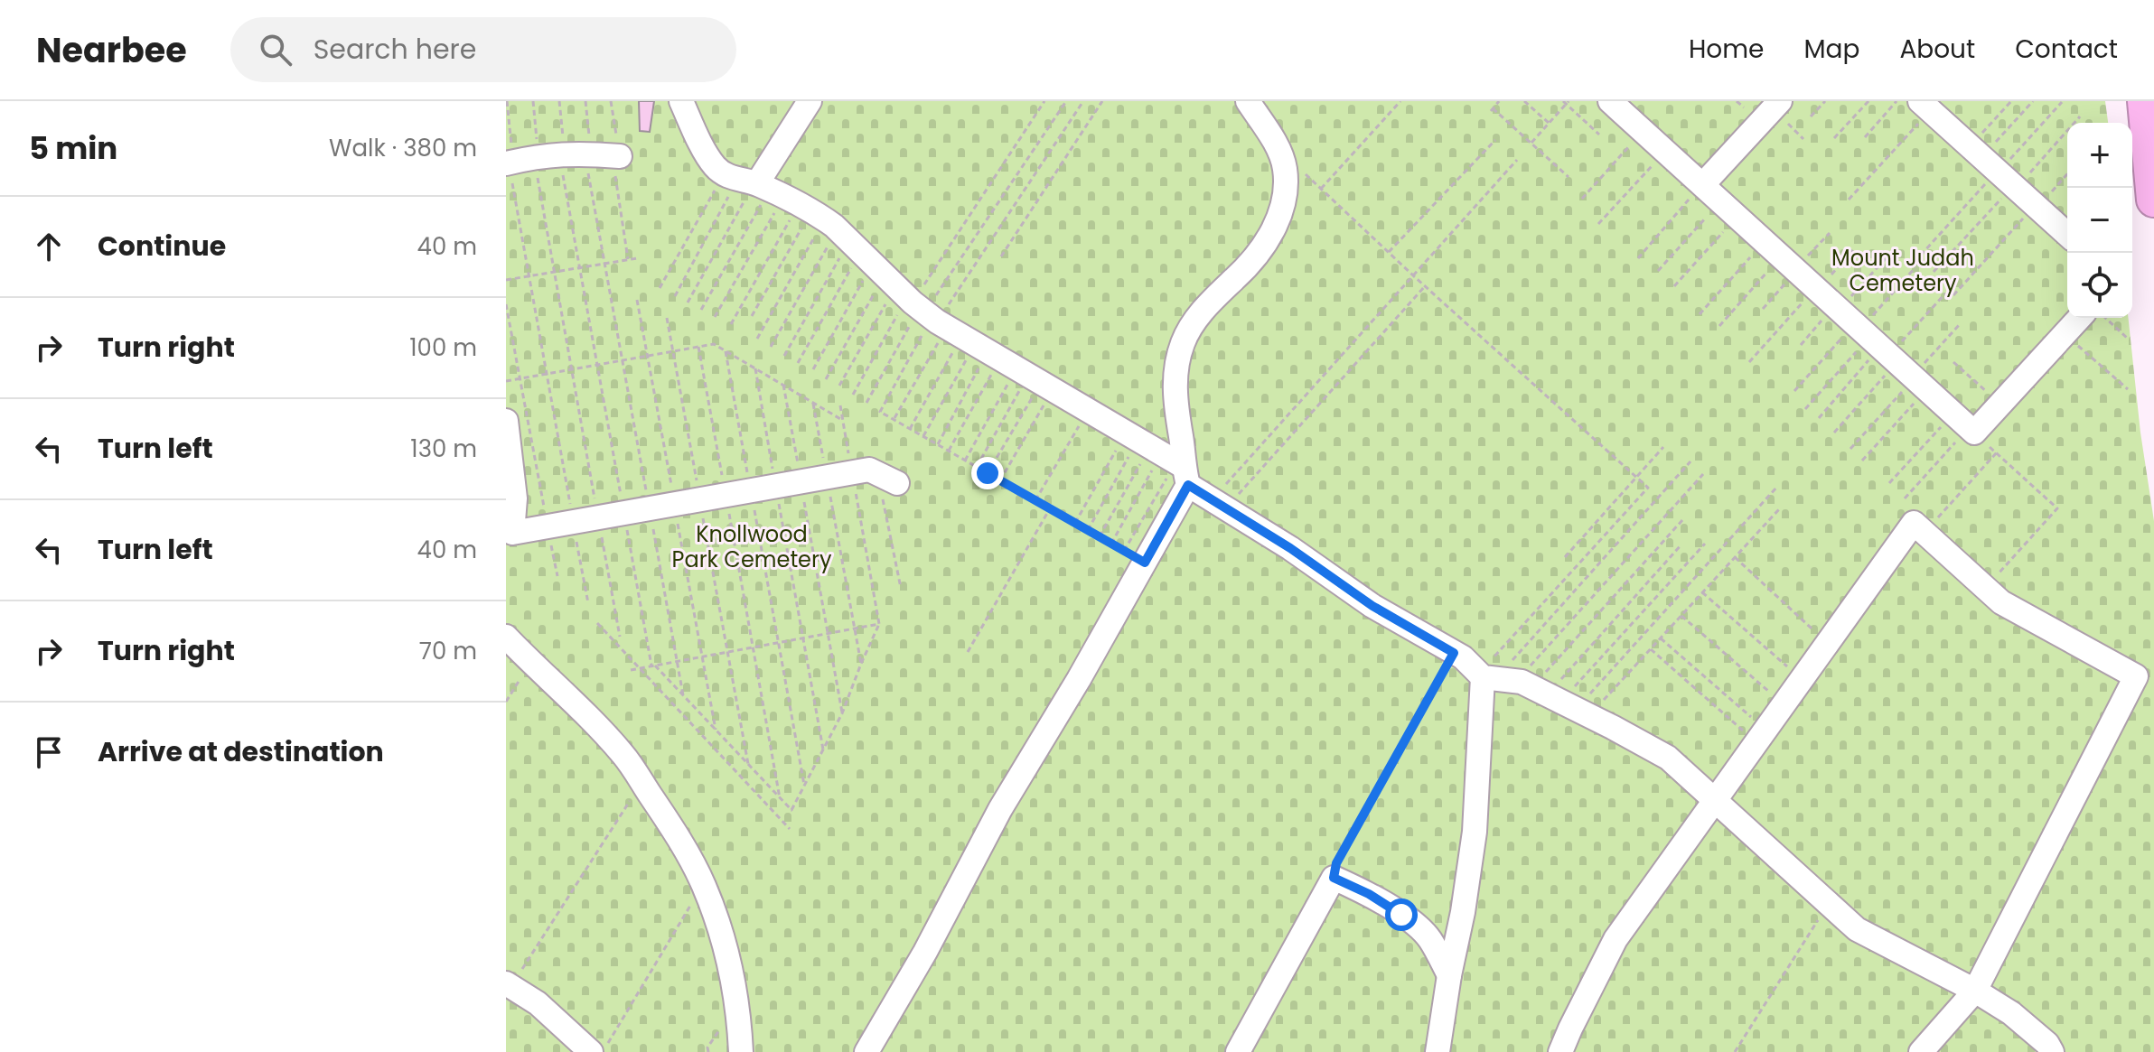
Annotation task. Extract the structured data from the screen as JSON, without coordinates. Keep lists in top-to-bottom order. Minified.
{"parks":["Mount Judah Cemetery","Knollwood Park Cemetery"],"page":{"header":"Nearbee","search":"Search here","nav":["Home","Map","About","Contact"],"heading":["5 min","Walk · 380 m"],"map_buttons":["+","−"],"list":[["Continue","40 m"],["Turn right","100 m"],["Turn left","130 m"],["Turn left","40 m"],["Turn right","70 m"],"Arrive at destination"]}}
